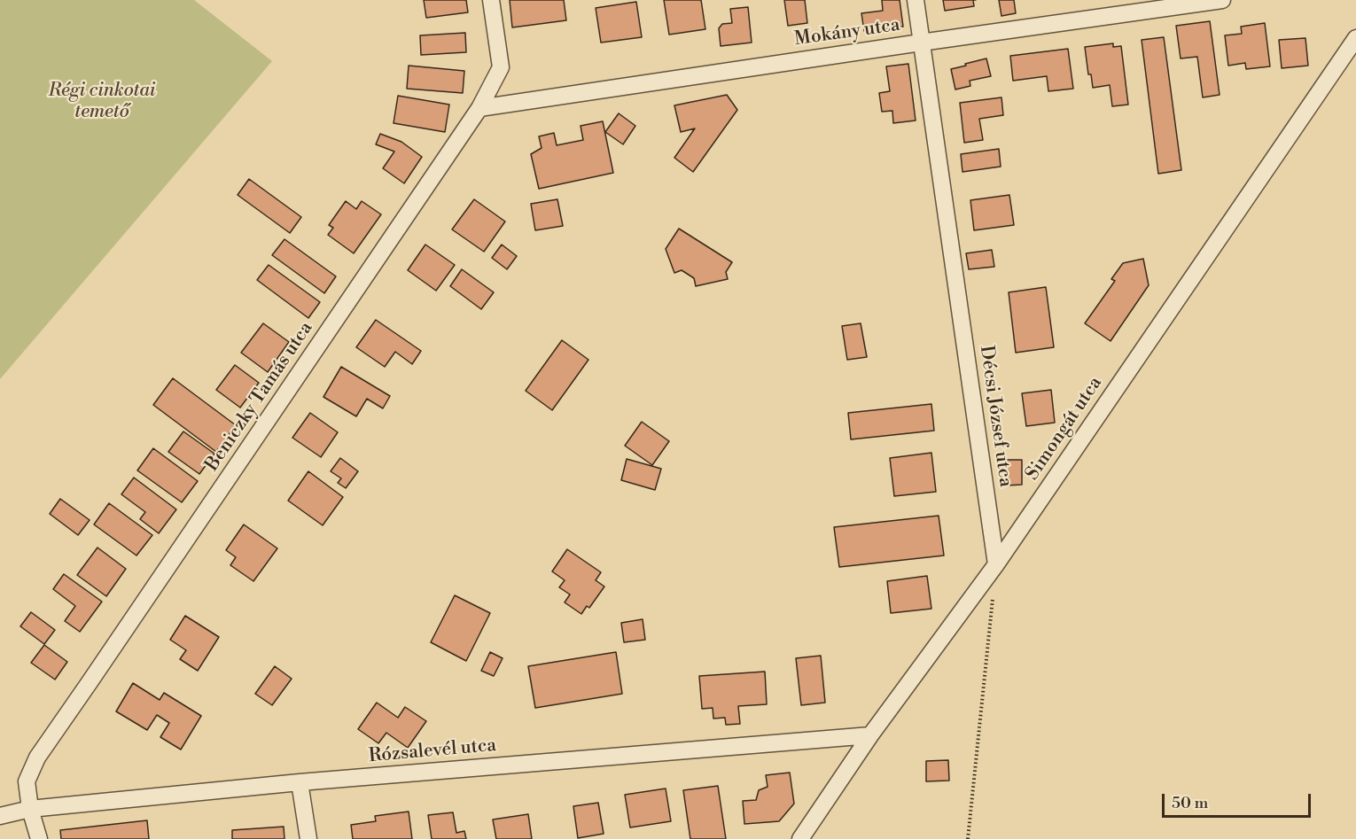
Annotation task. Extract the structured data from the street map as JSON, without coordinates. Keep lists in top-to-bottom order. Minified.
{"streets":{"street":["Mokány utca","Beniczky Tamás utca","Décsi József utca","Simongát utca","Rózsalevél utca"]},"crossings":[["Mokány utca","Beniczky Tamás utca"],["Mokány utca","Décsi József utca"],["Beniczky Tamás utca","Rózsalevél utca"],["Décsi József utca","Simongát utca"],["Simongát utca","Rózsalevél utca"]],"parks":["Régi cinkotai temető"],"scale_bar":"50 m"}
